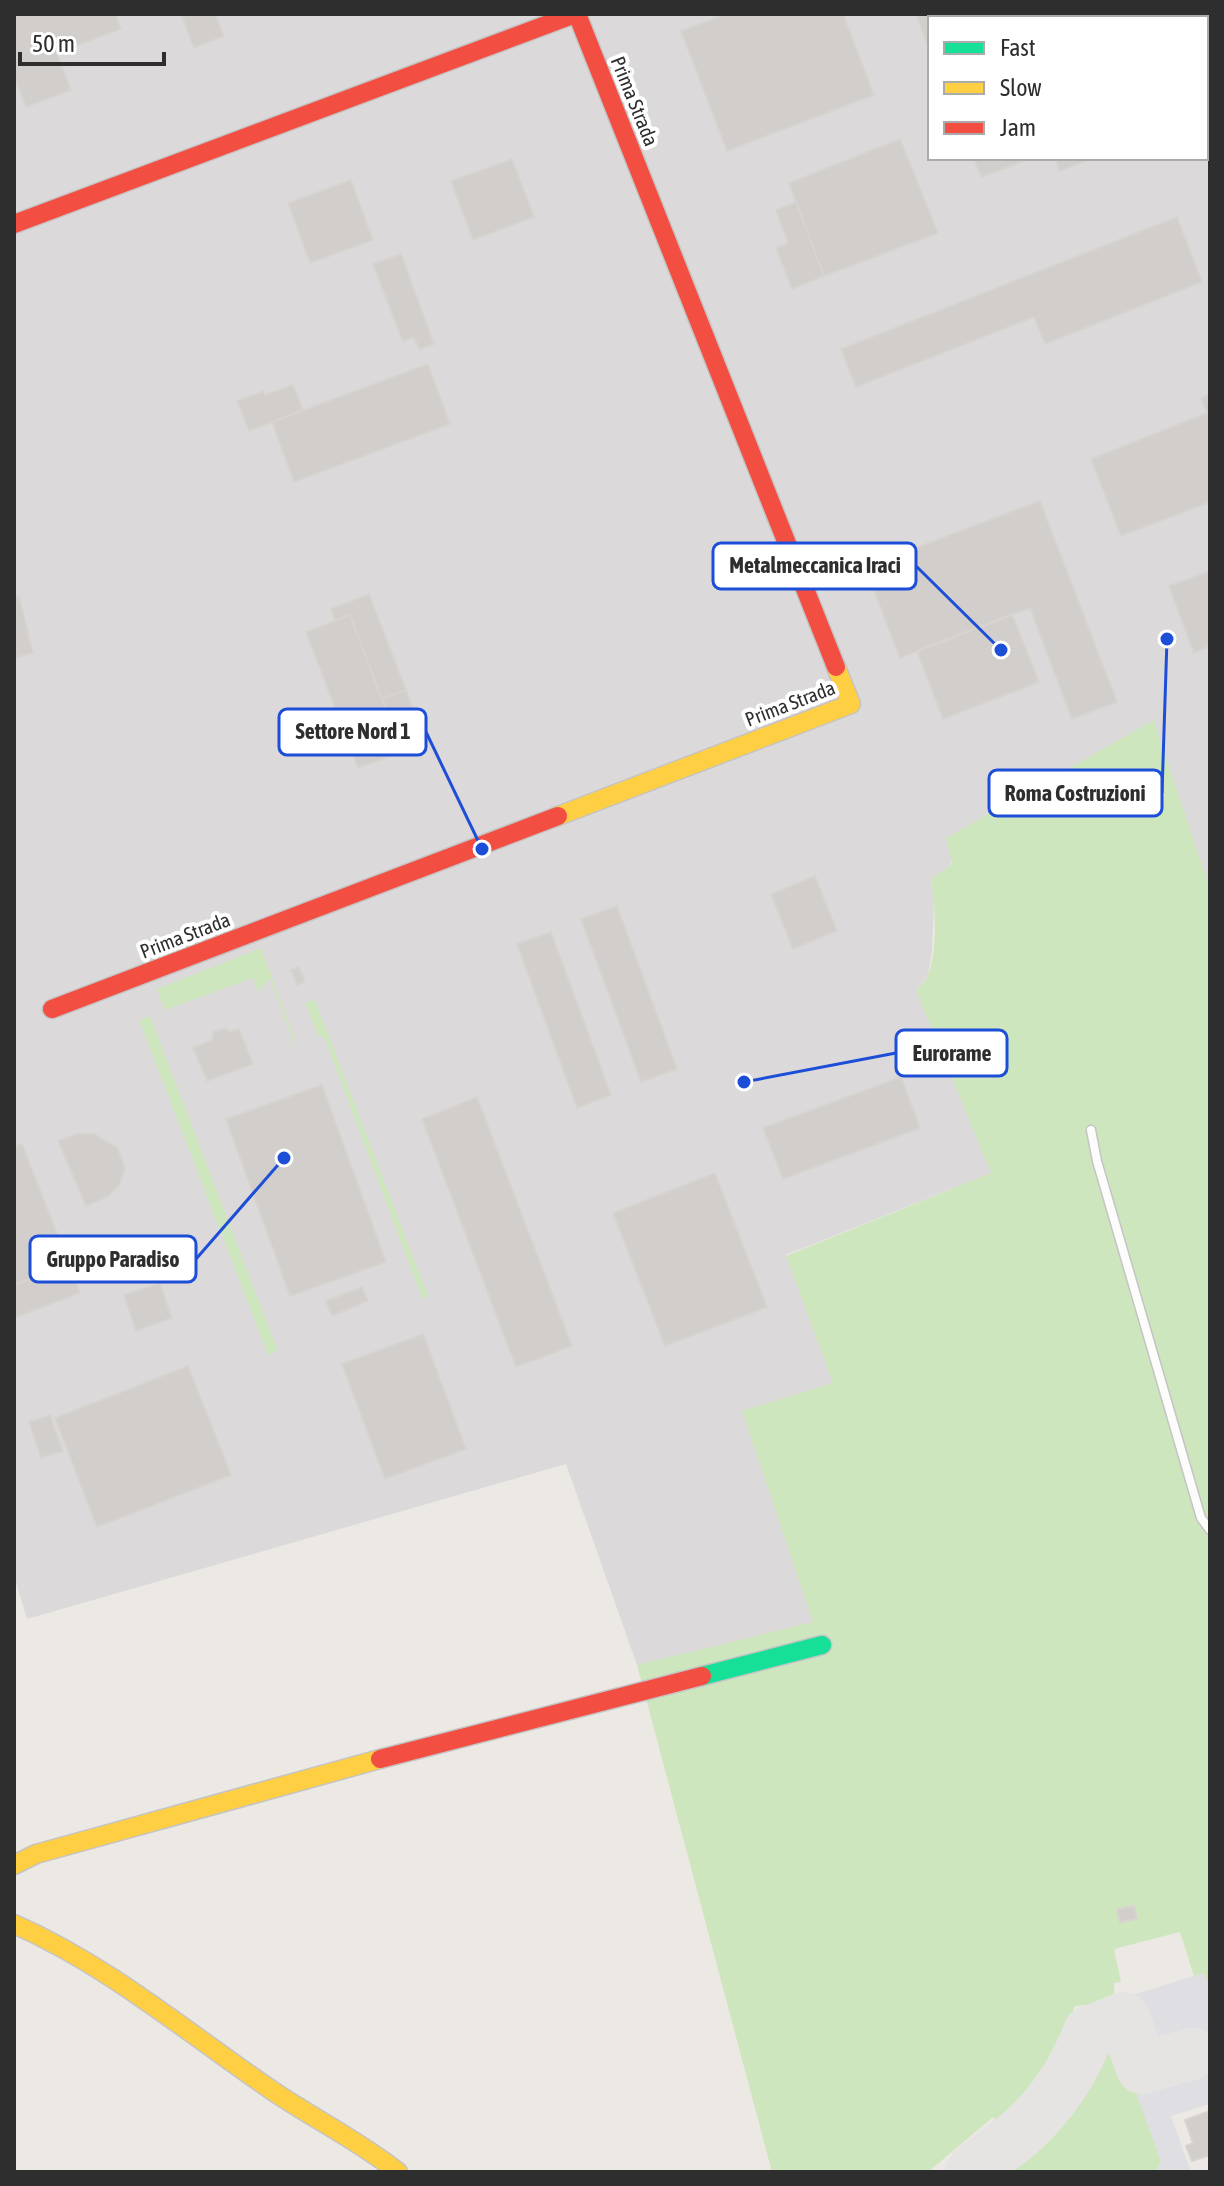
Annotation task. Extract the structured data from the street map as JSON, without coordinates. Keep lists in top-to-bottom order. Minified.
{"streets":{"street":["Prima Strada"]},"places":["Roma Costruzioni","Metalmeccanica Iraci","Settore Nord 1","Eurorame","Gruppo Paradiso"],"legend":["Fast","Slow","Jam"],"scale_bar":"50 m"}
